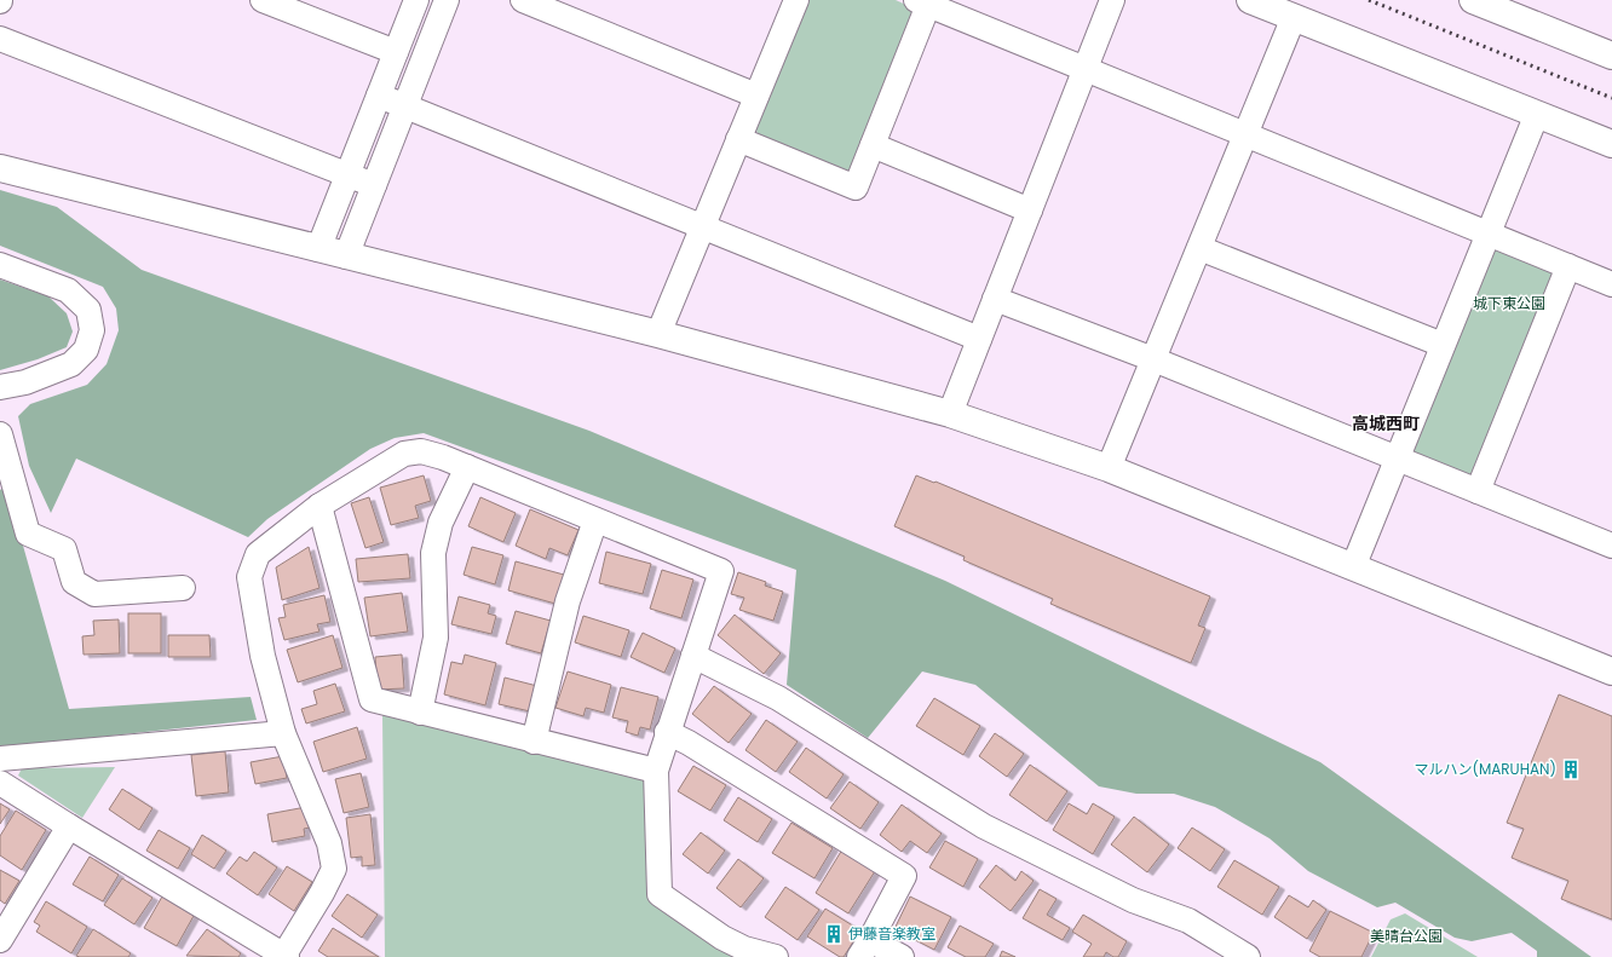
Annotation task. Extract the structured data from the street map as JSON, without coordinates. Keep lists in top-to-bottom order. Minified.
{"districts":["高城西町"],"parks":["城下東公園","美晴台公園"],"places":{"building":["マルハン(MARUHAN)","伊藤音楽教室"]}}
